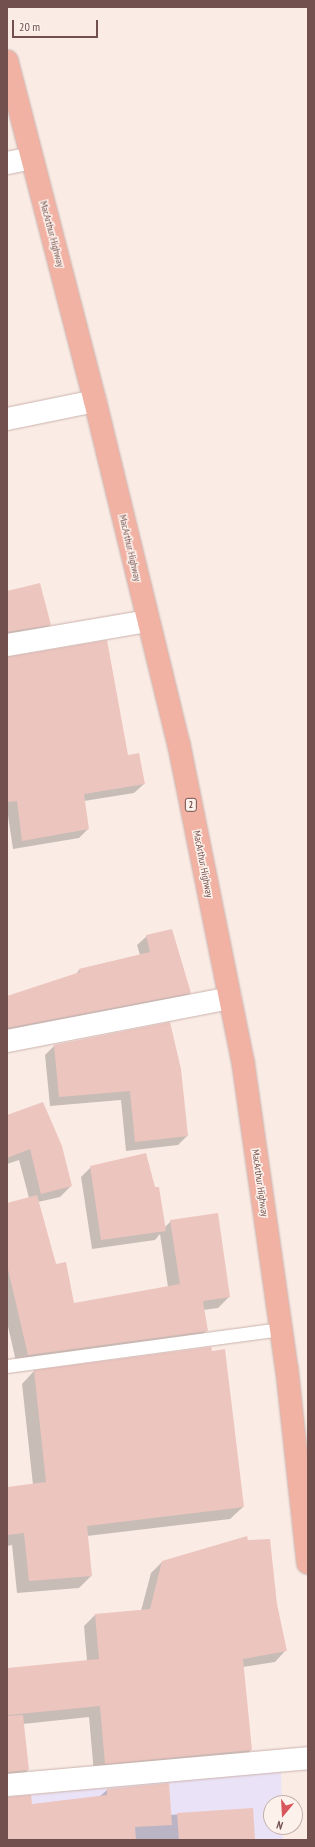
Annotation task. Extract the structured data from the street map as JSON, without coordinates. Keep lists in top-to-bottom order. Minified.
{"streets":{"highway":["MacArthur Highway","2"]},"scale_bar":"20 m","north":"bottom"}
